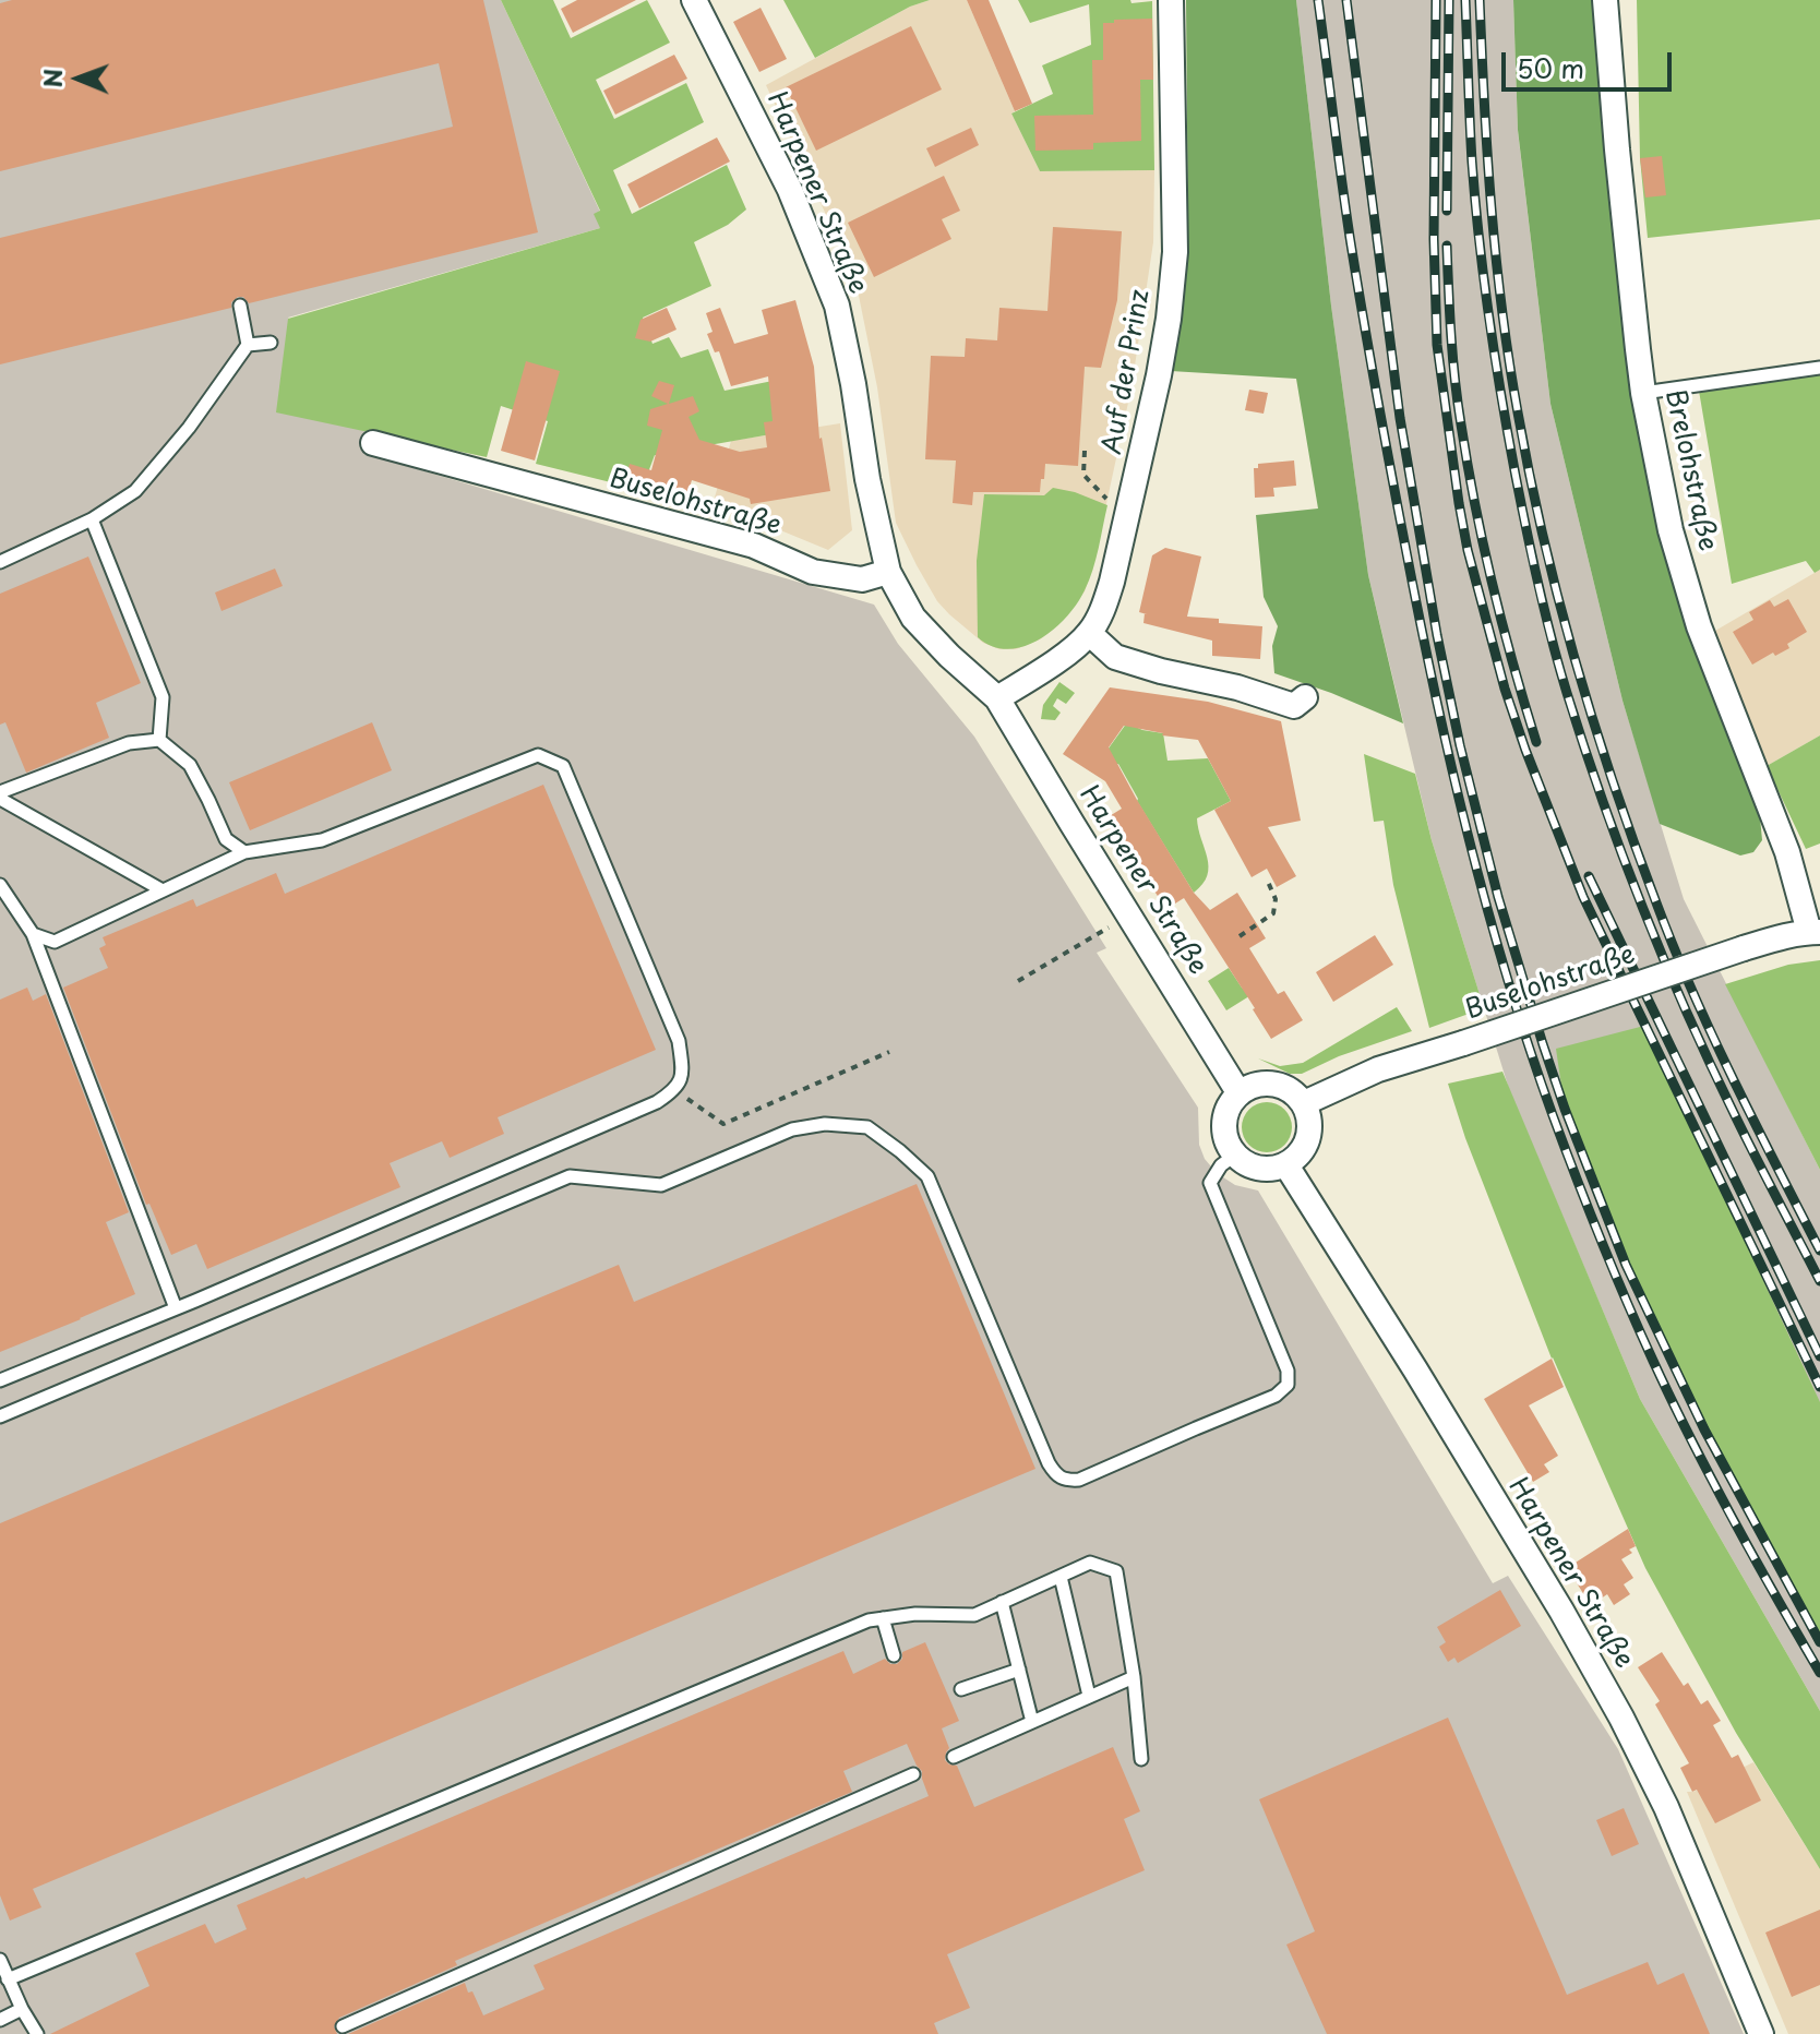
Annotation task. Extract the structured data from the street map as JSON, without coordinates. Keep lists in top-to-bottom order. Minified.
{"streets":{"street":["Harpener Straße","Auf der Prinz","Brelohstraße","Buselohstraße"]},"crossings":[["Harpener Straße","Auf der Prinz"],["Harpener Straße","Buselohstraße"],["Brelohstraße","Buselohstraße"]],"scale_bar":"50 m","north":"left"}
